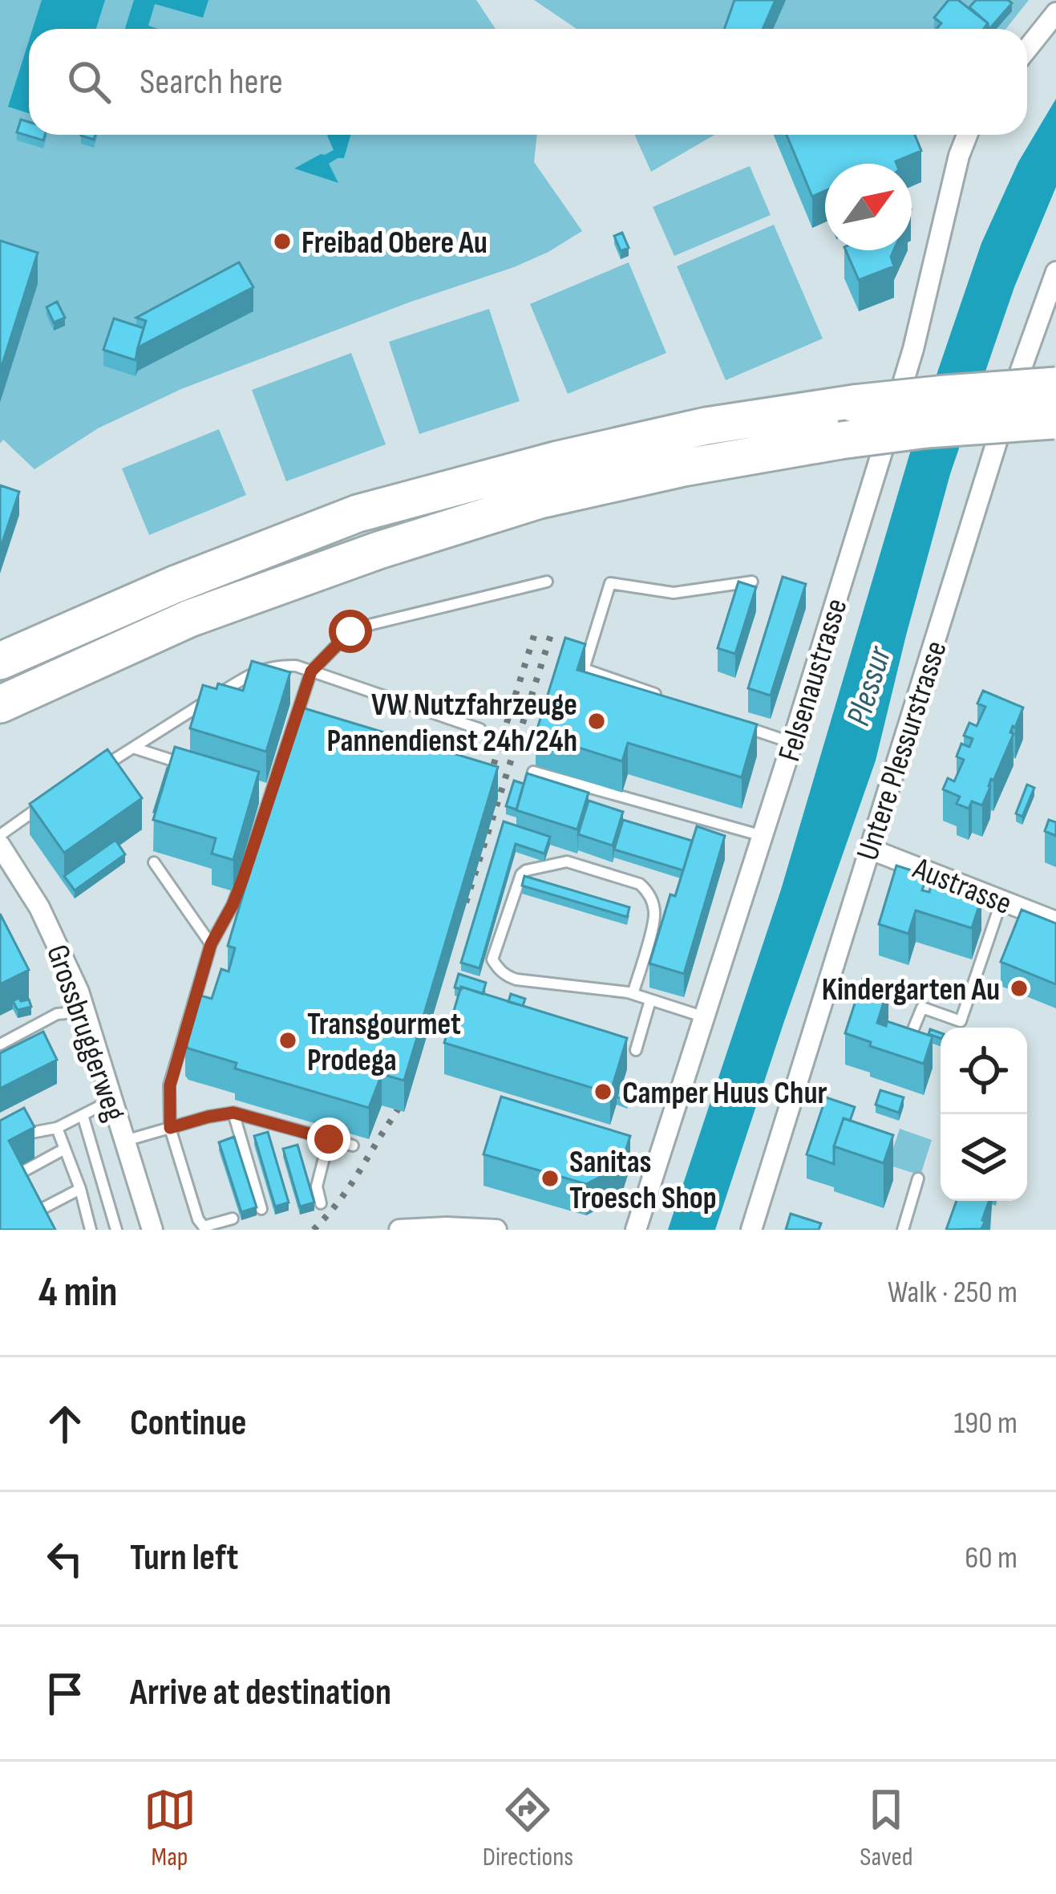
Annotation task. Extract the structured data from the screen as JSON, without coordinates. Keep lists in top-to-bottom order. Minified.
{"streets":{"street":["Felsenaustrasse","Untere Plessurstrasse","Austrasse","Grossbruggerweg"]},"crossings":[["Untere Plessurstrasse","Austrasse"]],"water":["Plessur"],"places":["Freibad Obere Au","VW Nutzfahrzeuge Pannendienst 24h/24h","Kindergarten Au","Transgourmet Prodega","Camper Huus Chur","Sanitas Troesch Shop"],"north":"top right","page":{"search":"Search here","heading":["4 min","Walk · 250 m"],"list":[["Continue","190 m"],["Turn left","60 m"],"Arrive at destination"],"nav":["Map","Directions","Saved"]}}
